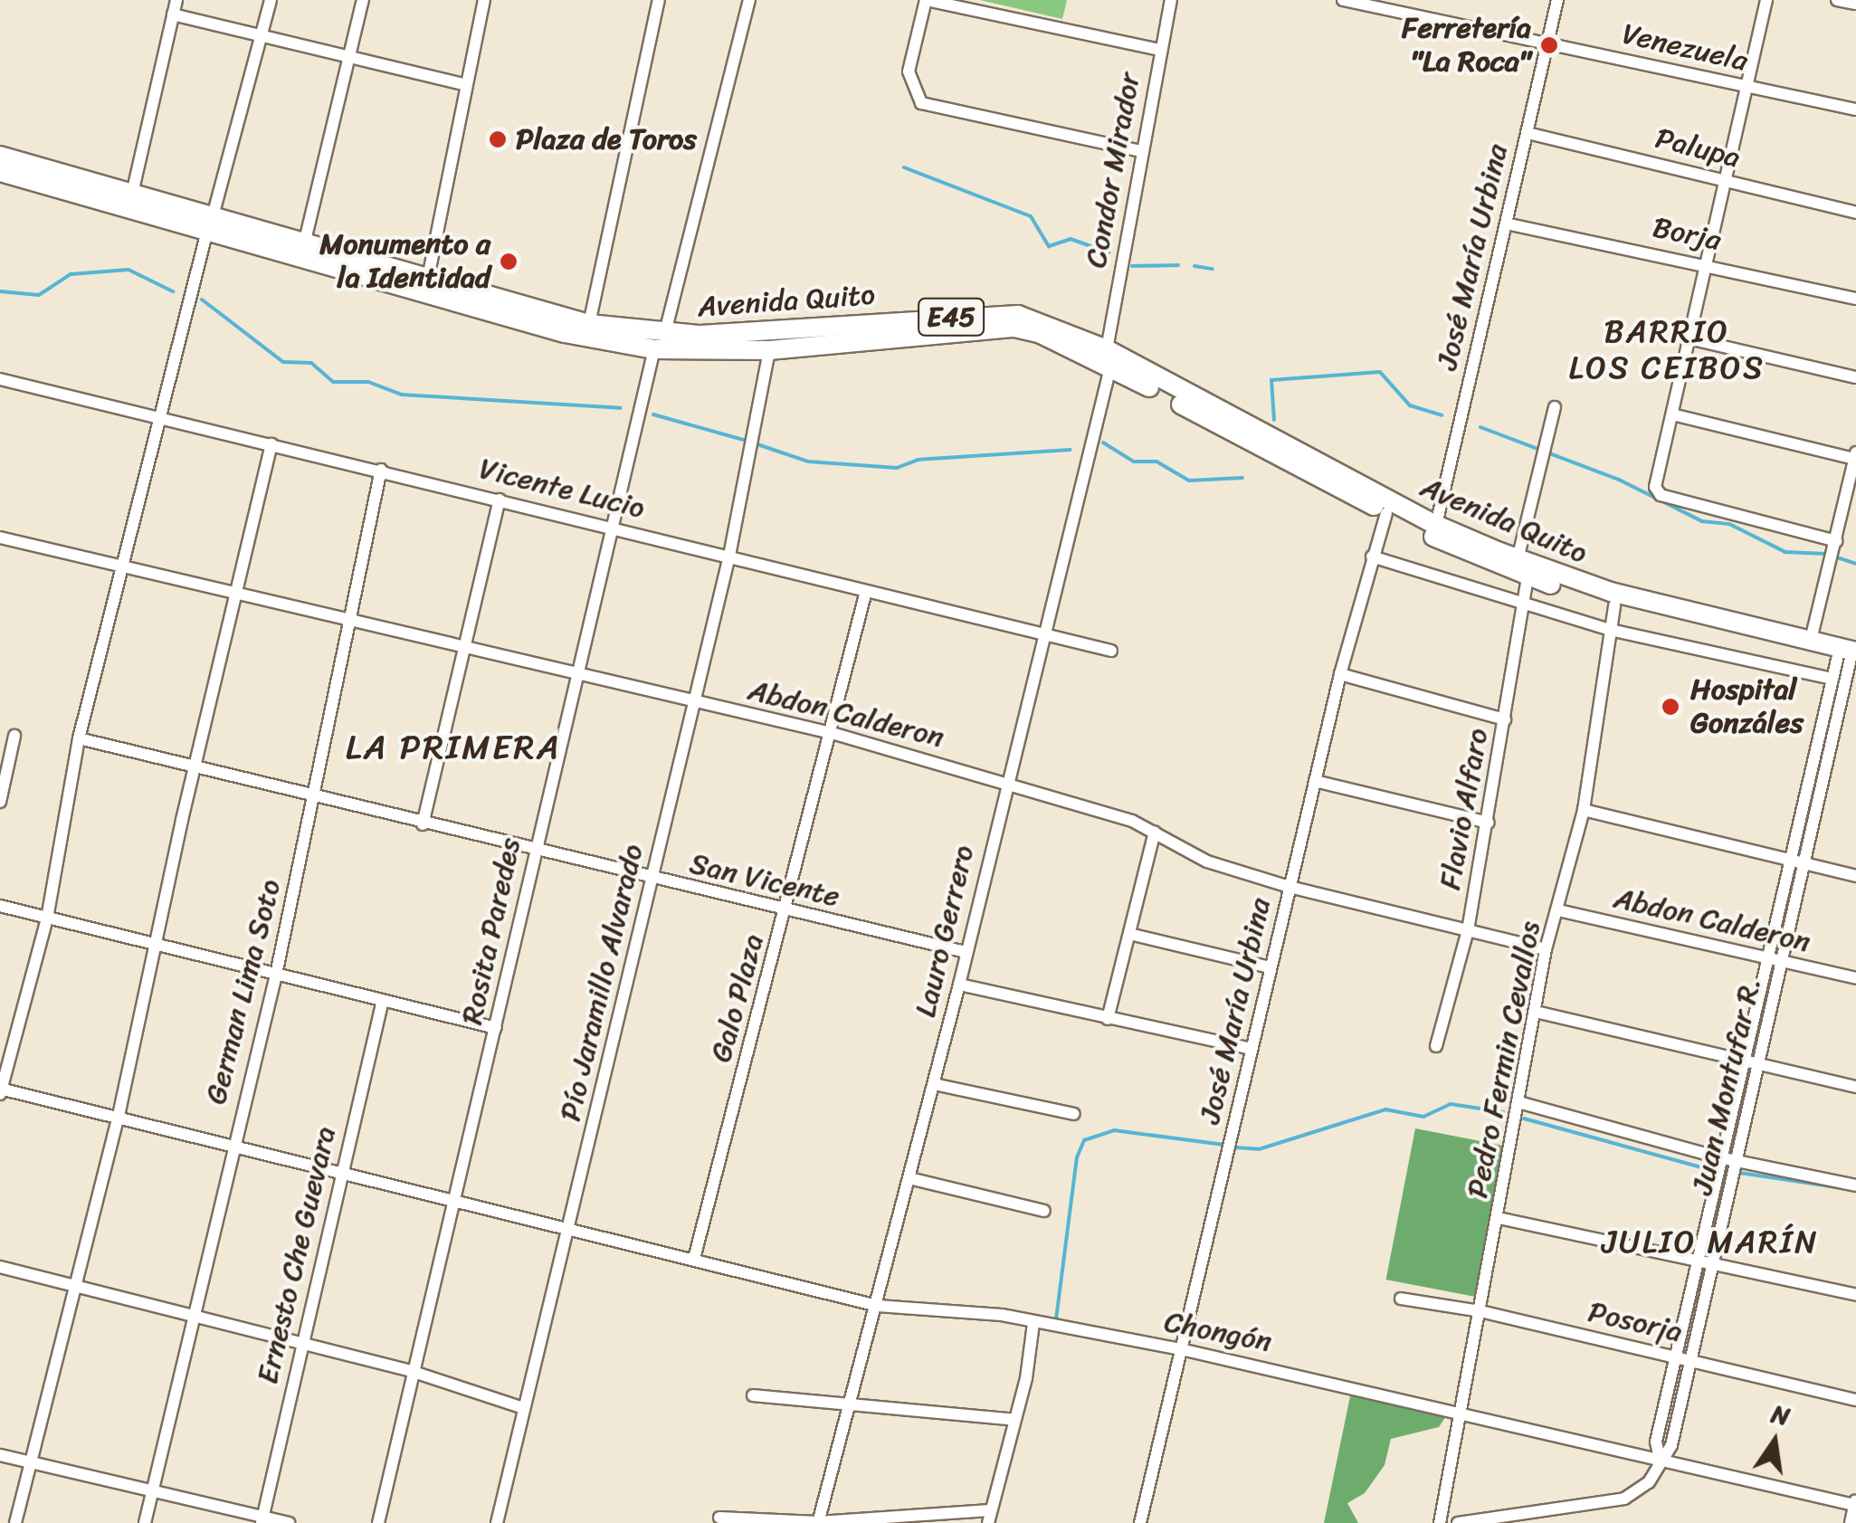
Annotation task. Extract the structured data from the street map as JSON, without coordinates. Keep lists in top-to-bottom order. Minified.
{"streets":{"highway":["Avenida Quito","E45"],"street":["Venezuela","Palupa","Condor Mirador","Borja","José María Urbina","Vicente Lucio","Abdon Calderon","Flavio Alfaro","San Vicente","Rosita Paredes","Lauro Gerrero","Pío Jaramillo Alvarado","German Lima Soto","Galo Plaza","Pedro Fermin Cevallos","Juan Montufar R.","Ernesto Che Guevara","Posorja","Chongón"]},"crossings":[["Venezuela","José María Urbina"],["Palupa","José María Urbina"],["Condor Mirador","Avenida Quito"],["Condor Mirador","Lauro Gerrero"],["Borja","José María Urbina"],["José María Urbina","Avenida Quito"],["José María Urbina","Abdon Calderon"],["José María Urbina","Chongón"],["Avenida Quito","Flavio Alfaro"],["Avenida Quito","Rosita Paredes"],["Avenida Quito","Lauro Gerrero"],["Avenida Quito","Pío Jaramillo Alvarado"],["Avenida Quito","Pedro Fermin Cevallos"],["Avenida Quito","Juan Montufar R."],["Vicente Lucio","Rosita Paredes"],["Vicente Lucio","Lauro Gerrero"],["Vicente Lucio","Pío Jaramillo Alvarado"],["Vicente Lucio","German Lima Soto"],["Vicente Lucio","Galo Plaza"],["Abdon Calderon","Flavio Alfaro"],["Abdon Calderon","Rosita Paredes"],["Abdon Calderon","Lauro Gerrero"],["Abdon Calderon","Pío Jaramillo Alvarado"],["Abdon Calderon","German Lima Soto"],["Abdon Calderon","Galo Plaza"],["Abdon Calderon","Pedro Fermin Cevallos"],["Abdon Calderon","Juan Montufar R."],["San Vicente","Rosita Paredes"],["San Vicente","Lauro Gerrero"],["San Vicente","Pío Jaramillo Alvarado"],["San Vicente","German Lima Soto"],["San Vicente","Galo Plaza"],["Rosita Paredes","Chongón"],["Lauro Gerrero","Chongón"],["Pío Jaramillo Alvarado","Chongón"],["German Lima Soto","Chongón"],["Galo Plaza","Chongón"],["Pedro Fermin Cevallos","Posorja"],["Pedro Fermin Cevallos","Chongón"],["Juan Montufar R.","Posorja"],["Juan Montufar R.","Chongón"],["Ernesto Che Guevara","Chongón"]],"districts":["BARRIO LOS CEIBOS","LA PRIMERA","JULIO MARÍN"],"places":["Ferretería \"La Roca\"","Plaza de Toros","Monumento a la Identidad","Hospital Gonzáles"],"north":"top"}
